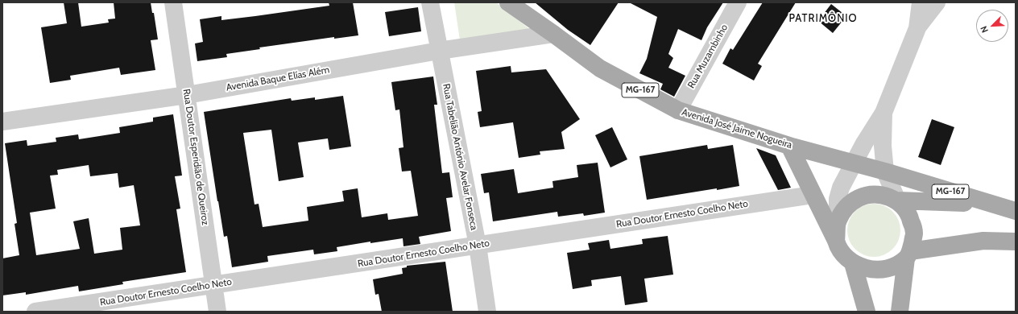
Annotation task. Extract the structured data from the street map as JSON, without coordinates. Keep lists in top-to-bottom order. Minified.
{"streets":{"main road":["MG-167","Avenida José Jaime Nogueira"],"street":["Rua Muzambinho","Avenida Baque Elías Além","Rua Doutor Esperidião de Queiroz","Rua Tabelião António Avelar Fonseca","Rua Doutor Ernesto Coelho Neto"]},"crossings":[["Rua Muzambinho","Avenida José Jaime Nogueira"],["Avenida Baque Elías Além","Avenida José Jaime Nogueira"],["Avenida Baque Elías Além","Rua Doutor Esperidião de Queiroz"],["Avenida Baque Elías Além","Rua Tabelião António Avelar Fonseca"],["MG-167","Avenida José Jaime Nogueira"],["Rua Doutor Esperidião de Queiroz","Rua Doutor Ernesto Coelho Neto"],["Rua Tabelião António Avelar Fonseca","Rua Doutor Ernesto Coelho Neto"]],"districts":["PATRIMÔNIO"],"north":"bottom left"}
